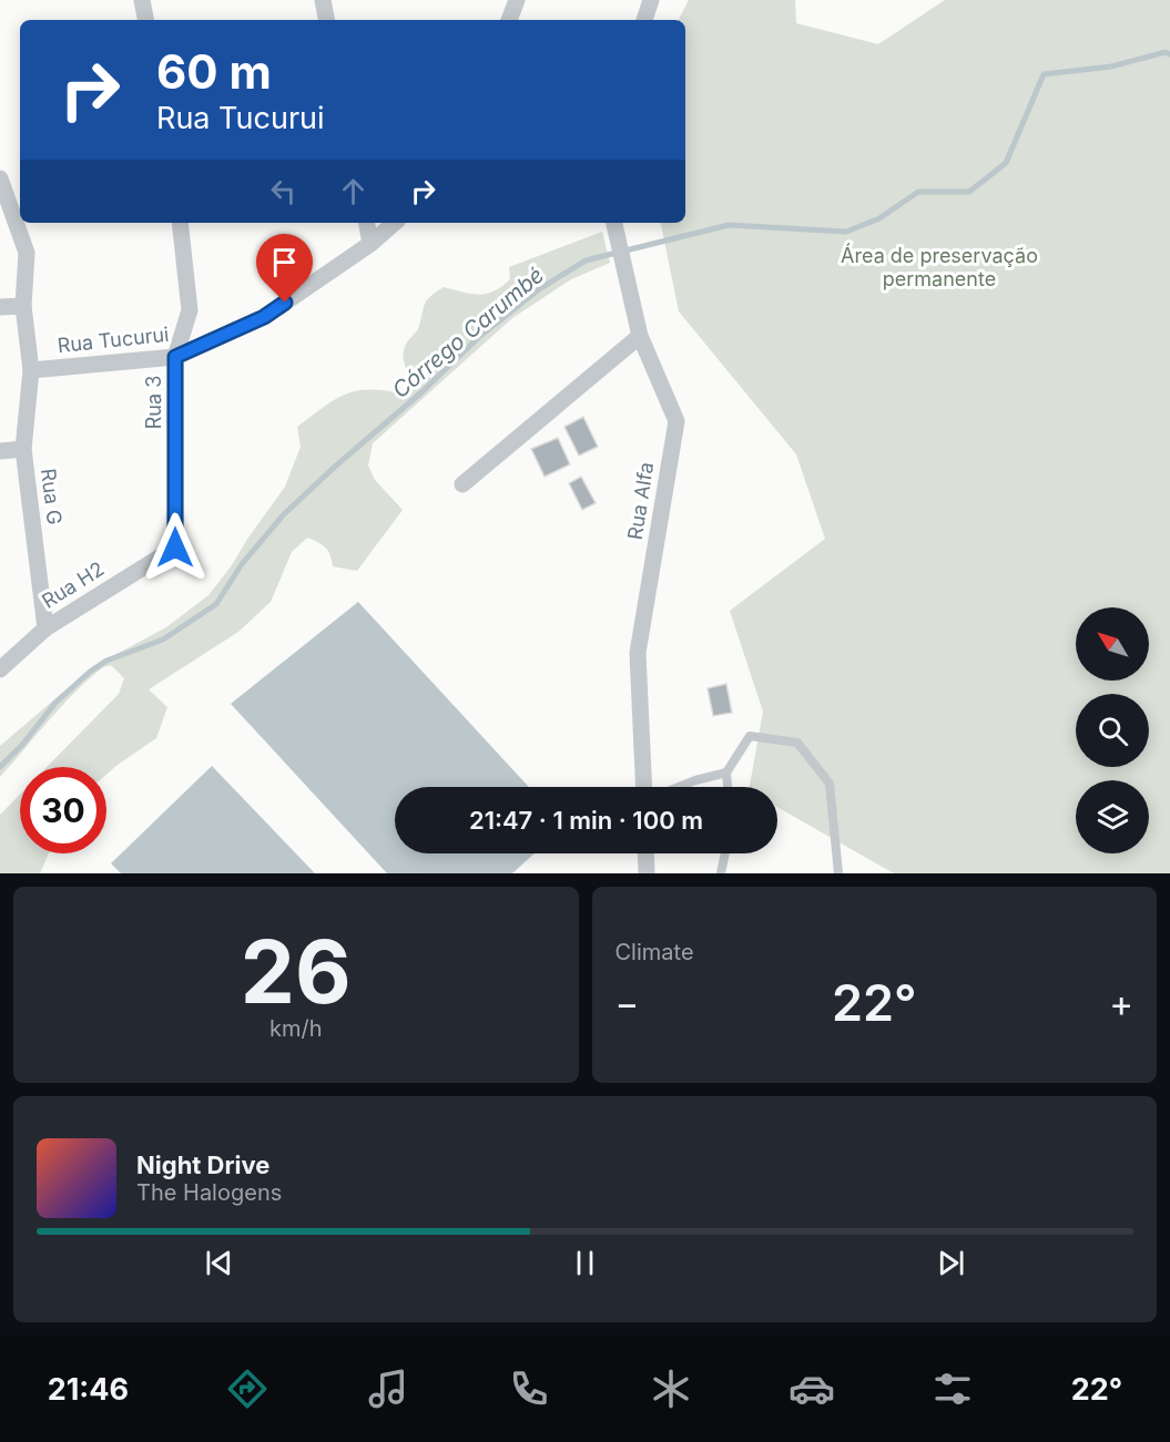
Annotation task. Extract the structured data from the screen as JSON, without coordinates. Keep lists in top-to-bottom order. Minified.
{"streets":{"street":["Rua Tucurui","Rua 3","Rua G","Rua Alfa","Rua H2"]},"crossings":[["Rua Tucurui","Rua 3"],["Rua Tucurui","Rua G"],["Rua 3","Rua H2"],["Rua G","Rua H2"]],"water":["Córrego Carumbé"],"parks":["Área de preservação permanente"],"north":"top left","page":{"turn":["60 m","Rua Tucurui"],"limit":"30","trip":"21:47 · 1 min · 100 m","tile":[["26","km/h"],"Climate"],"heat":["−","22°","+"],"song":["Night Drive","The Halogens"],"tabs":["21:46","22°"]}}
